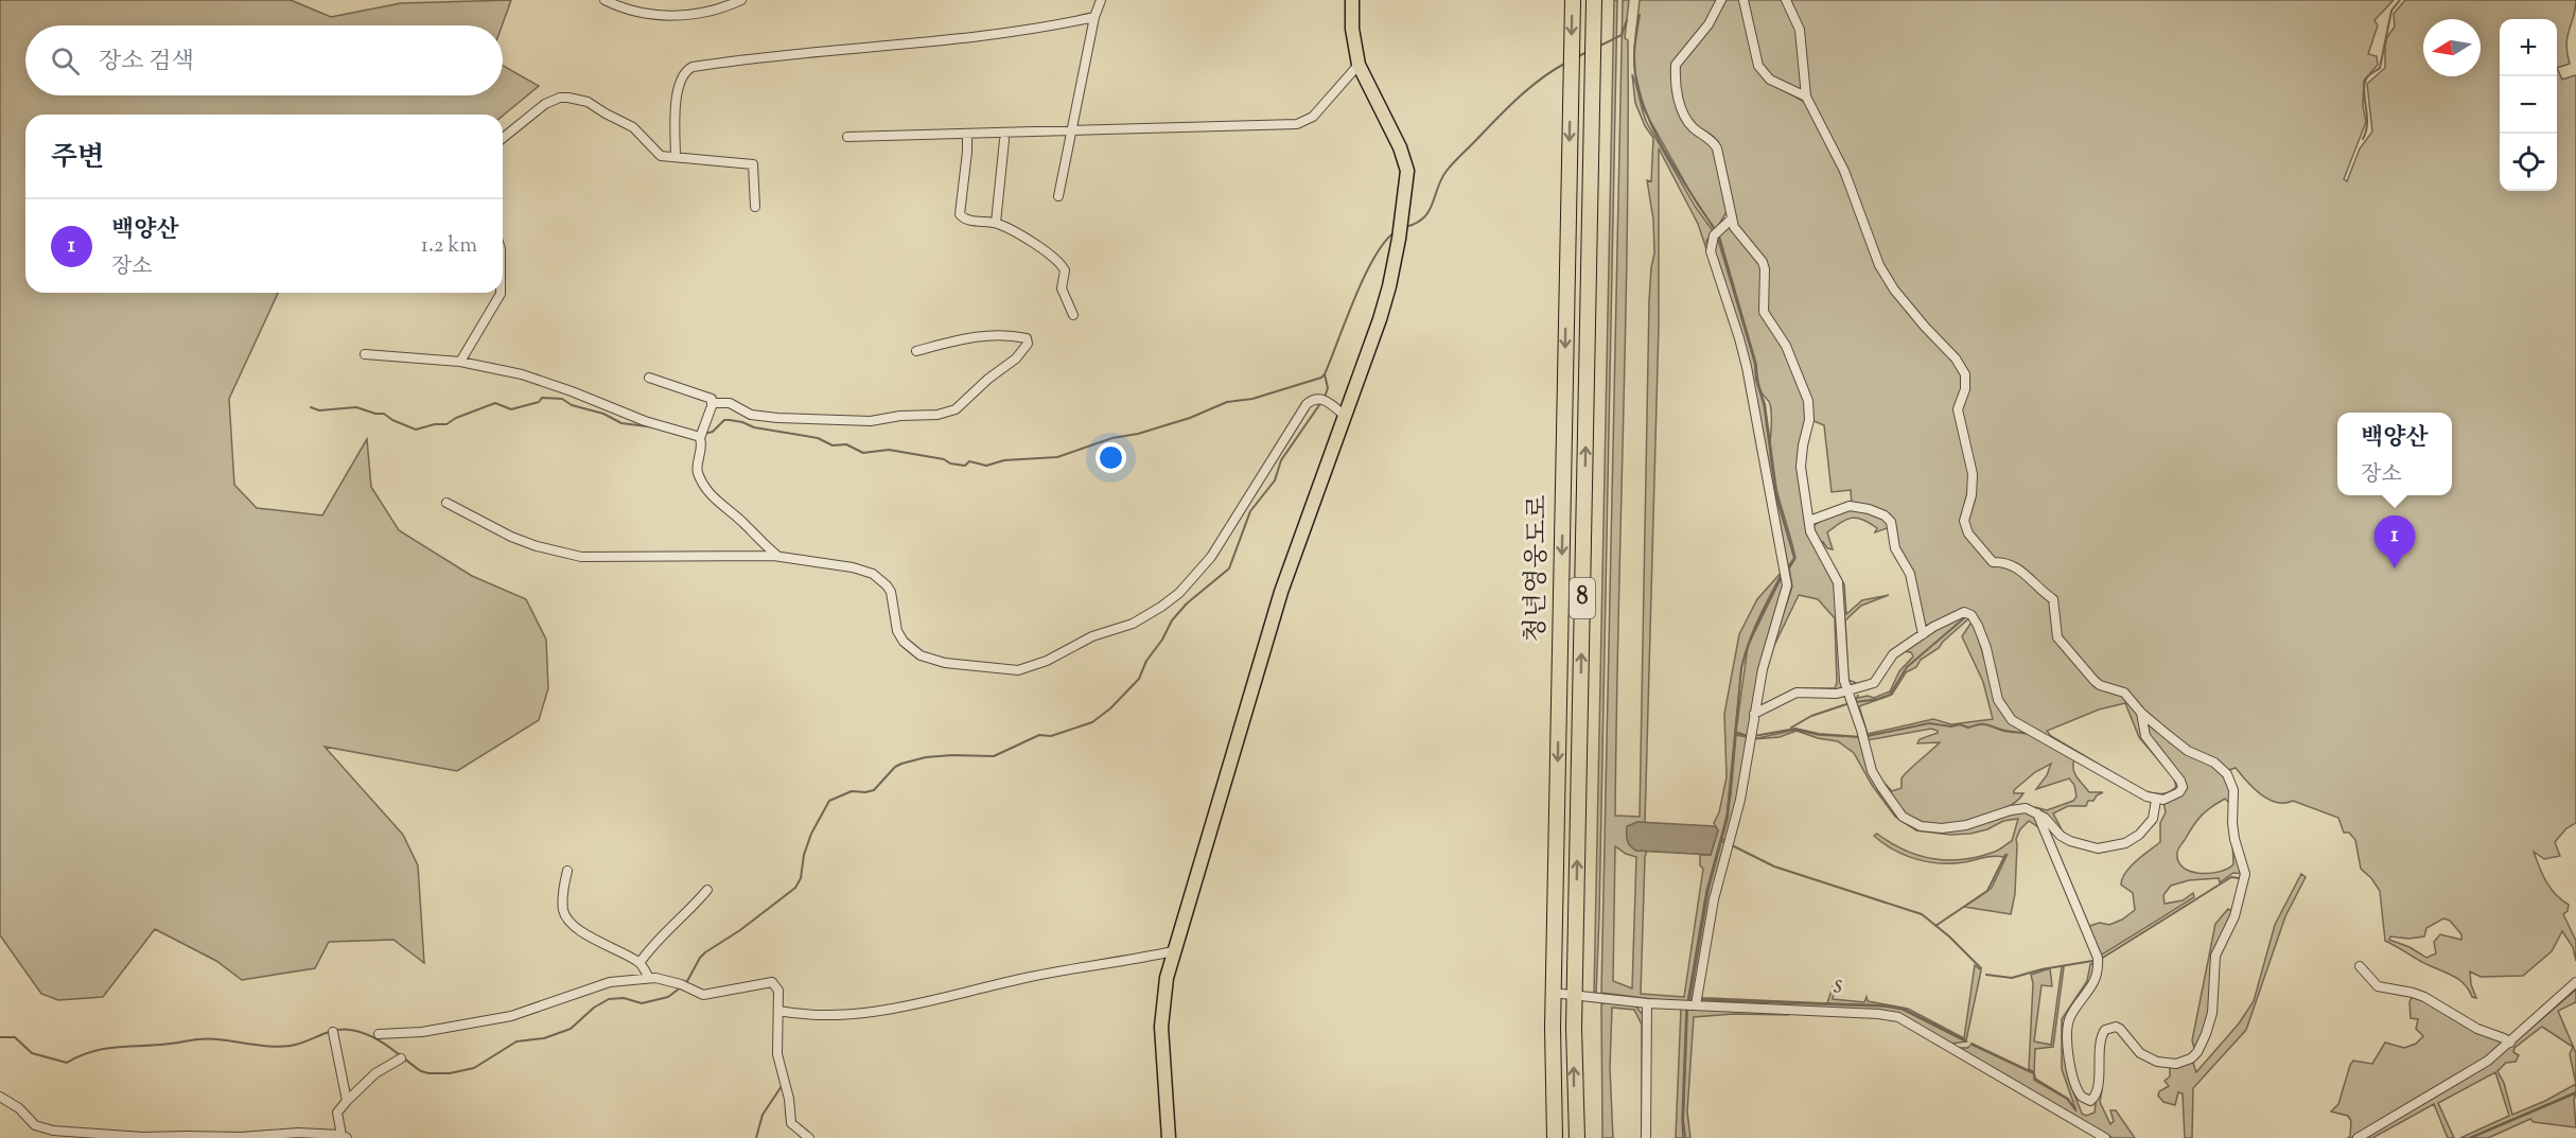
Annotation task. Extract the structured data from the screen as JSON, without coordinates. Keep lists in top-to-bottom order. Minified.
{"streets":{"highway":["청년영웅도로","8"]},"water":["s"],"north":"left","page":{"map_buttons":["+","−"],"search":"장소 검색","heading":"주변","list":[{"mark":"1","name":"백양산","note":"장소","value":"1.2 km"}],"popup":["백양산","장소"],"pins":"1"}}
